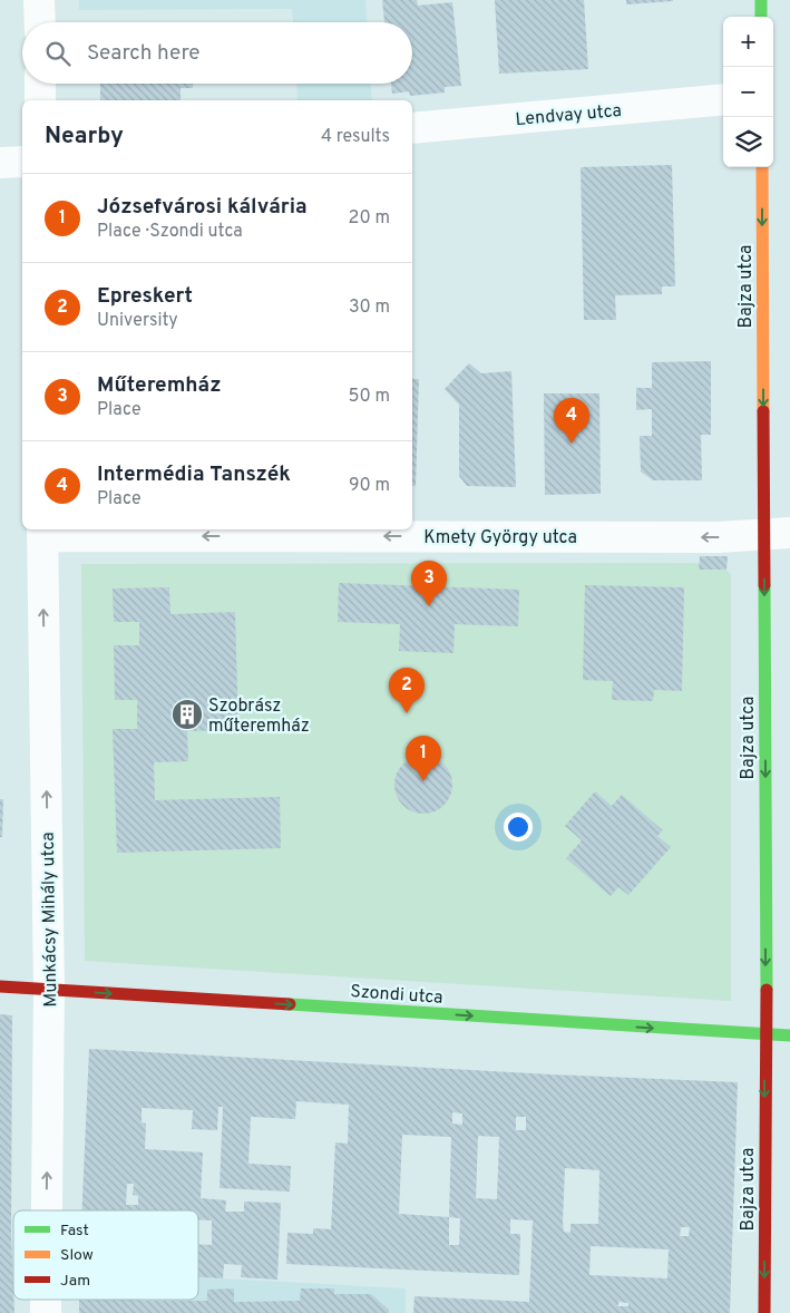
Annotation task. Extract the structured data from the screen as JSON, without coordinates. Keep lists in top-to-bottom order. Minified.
{"streets":{"street":["Lendvay utca","Bajza utca","Kmety György utca","Munkácsy Mihály utca","Szondi utca"]},"crossings":[["Bajza utca","Kmety György utca"],["Bajza utca","Szondi utca"],["Kmety György utca","Munkácsy Mihály utca"],["Munkácsy Mihály utca","Szondi utca"]],"one_way":["Bajza utca","Kmety György utca","Munkácsy Mihály utca","Szondi utca"],"places":{"building":["Szobrász műteremház"]},"legend":["Fast","Slow","Jam"],"page":{"map_buttons":["+","−"],"search":"Search here","heading":["Nearby","4 results"],"list":[{"mark":"1","name":"Józsefvárosi kálvária","note":"Place · Szondi utca","value":"20 m"},{"mark":"2","name":"Epreskert","note":"University","value":"30 m"},{"mark":"3","name":"Műteremház","note":"Place","value":"50 m"},{"mark":"4","name":"Intermédia Tanszék","note":"Place","value":"90 m"}],"pins":["4","3","2","1"]}}
